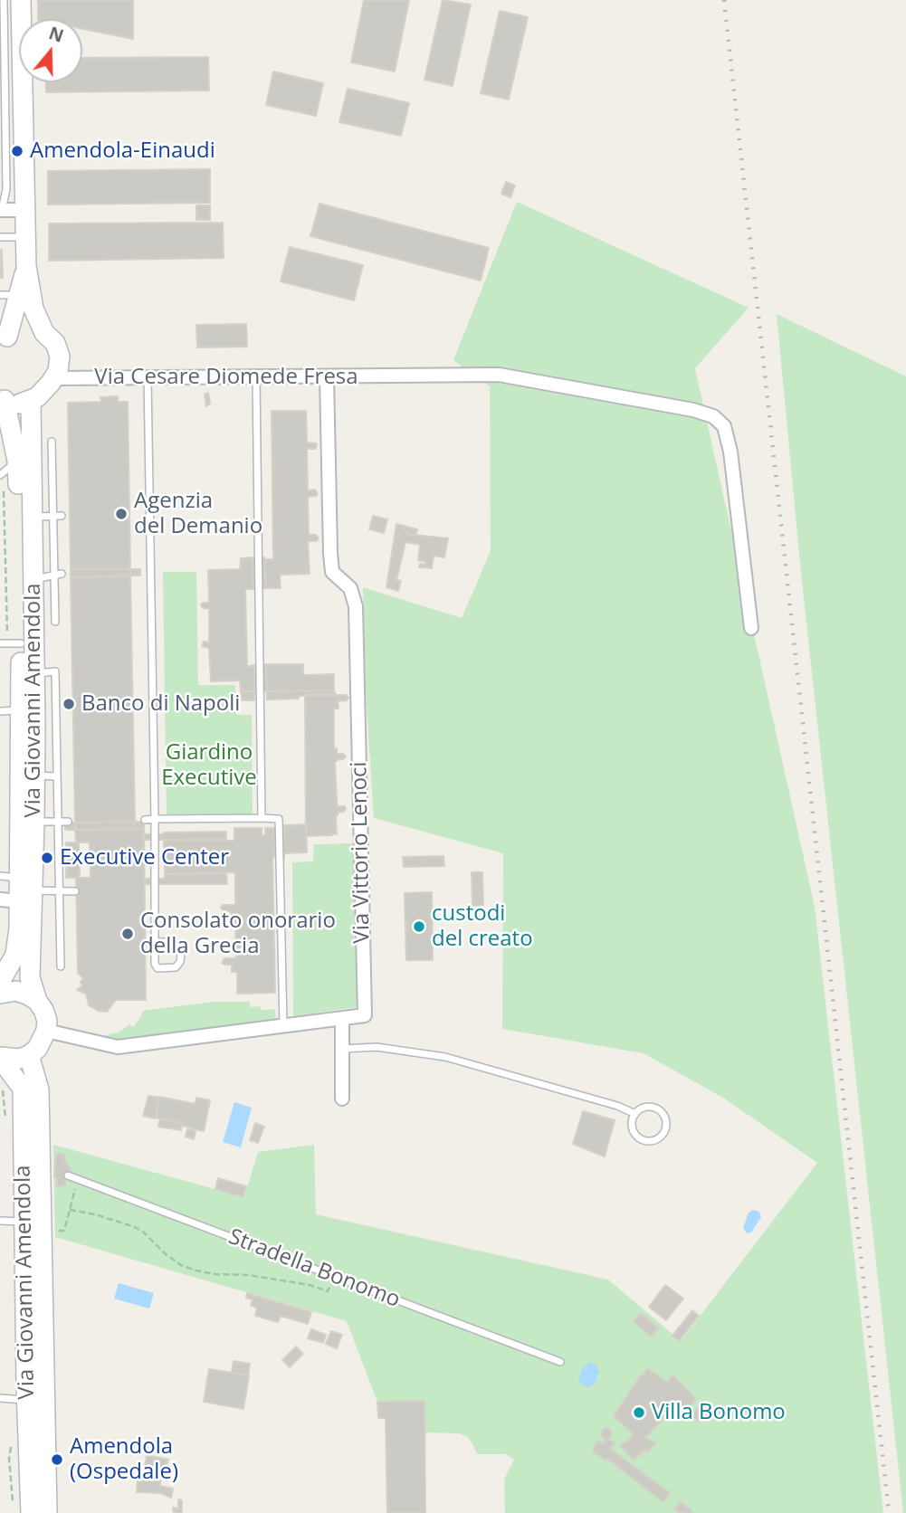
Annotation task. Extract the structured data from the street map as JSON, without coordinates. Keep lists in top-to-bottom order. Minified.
{"streets":{"main road":["Via Giovanni Amendola"],"street":["Via Cesare Diomede Fresa","Via Vittorio Lenoci"],"lane":["Stradella Bonomo"]},"crossings":[["Via Cesare Diomede Fresa","Via Vittorio Lenoci"],["Via Giovanni Amendola","Via Vittorio Lenoci"]],"parks":["Giardino Executive"],"places":["Amendola-Einaudi","Agenzia del Demanio","Banco di Napoli","Executive Center","custodi del creato","Consolato onorario della Grecia","Villa Bonomo","Amendola (Ospedale)"],"north":"top"}
